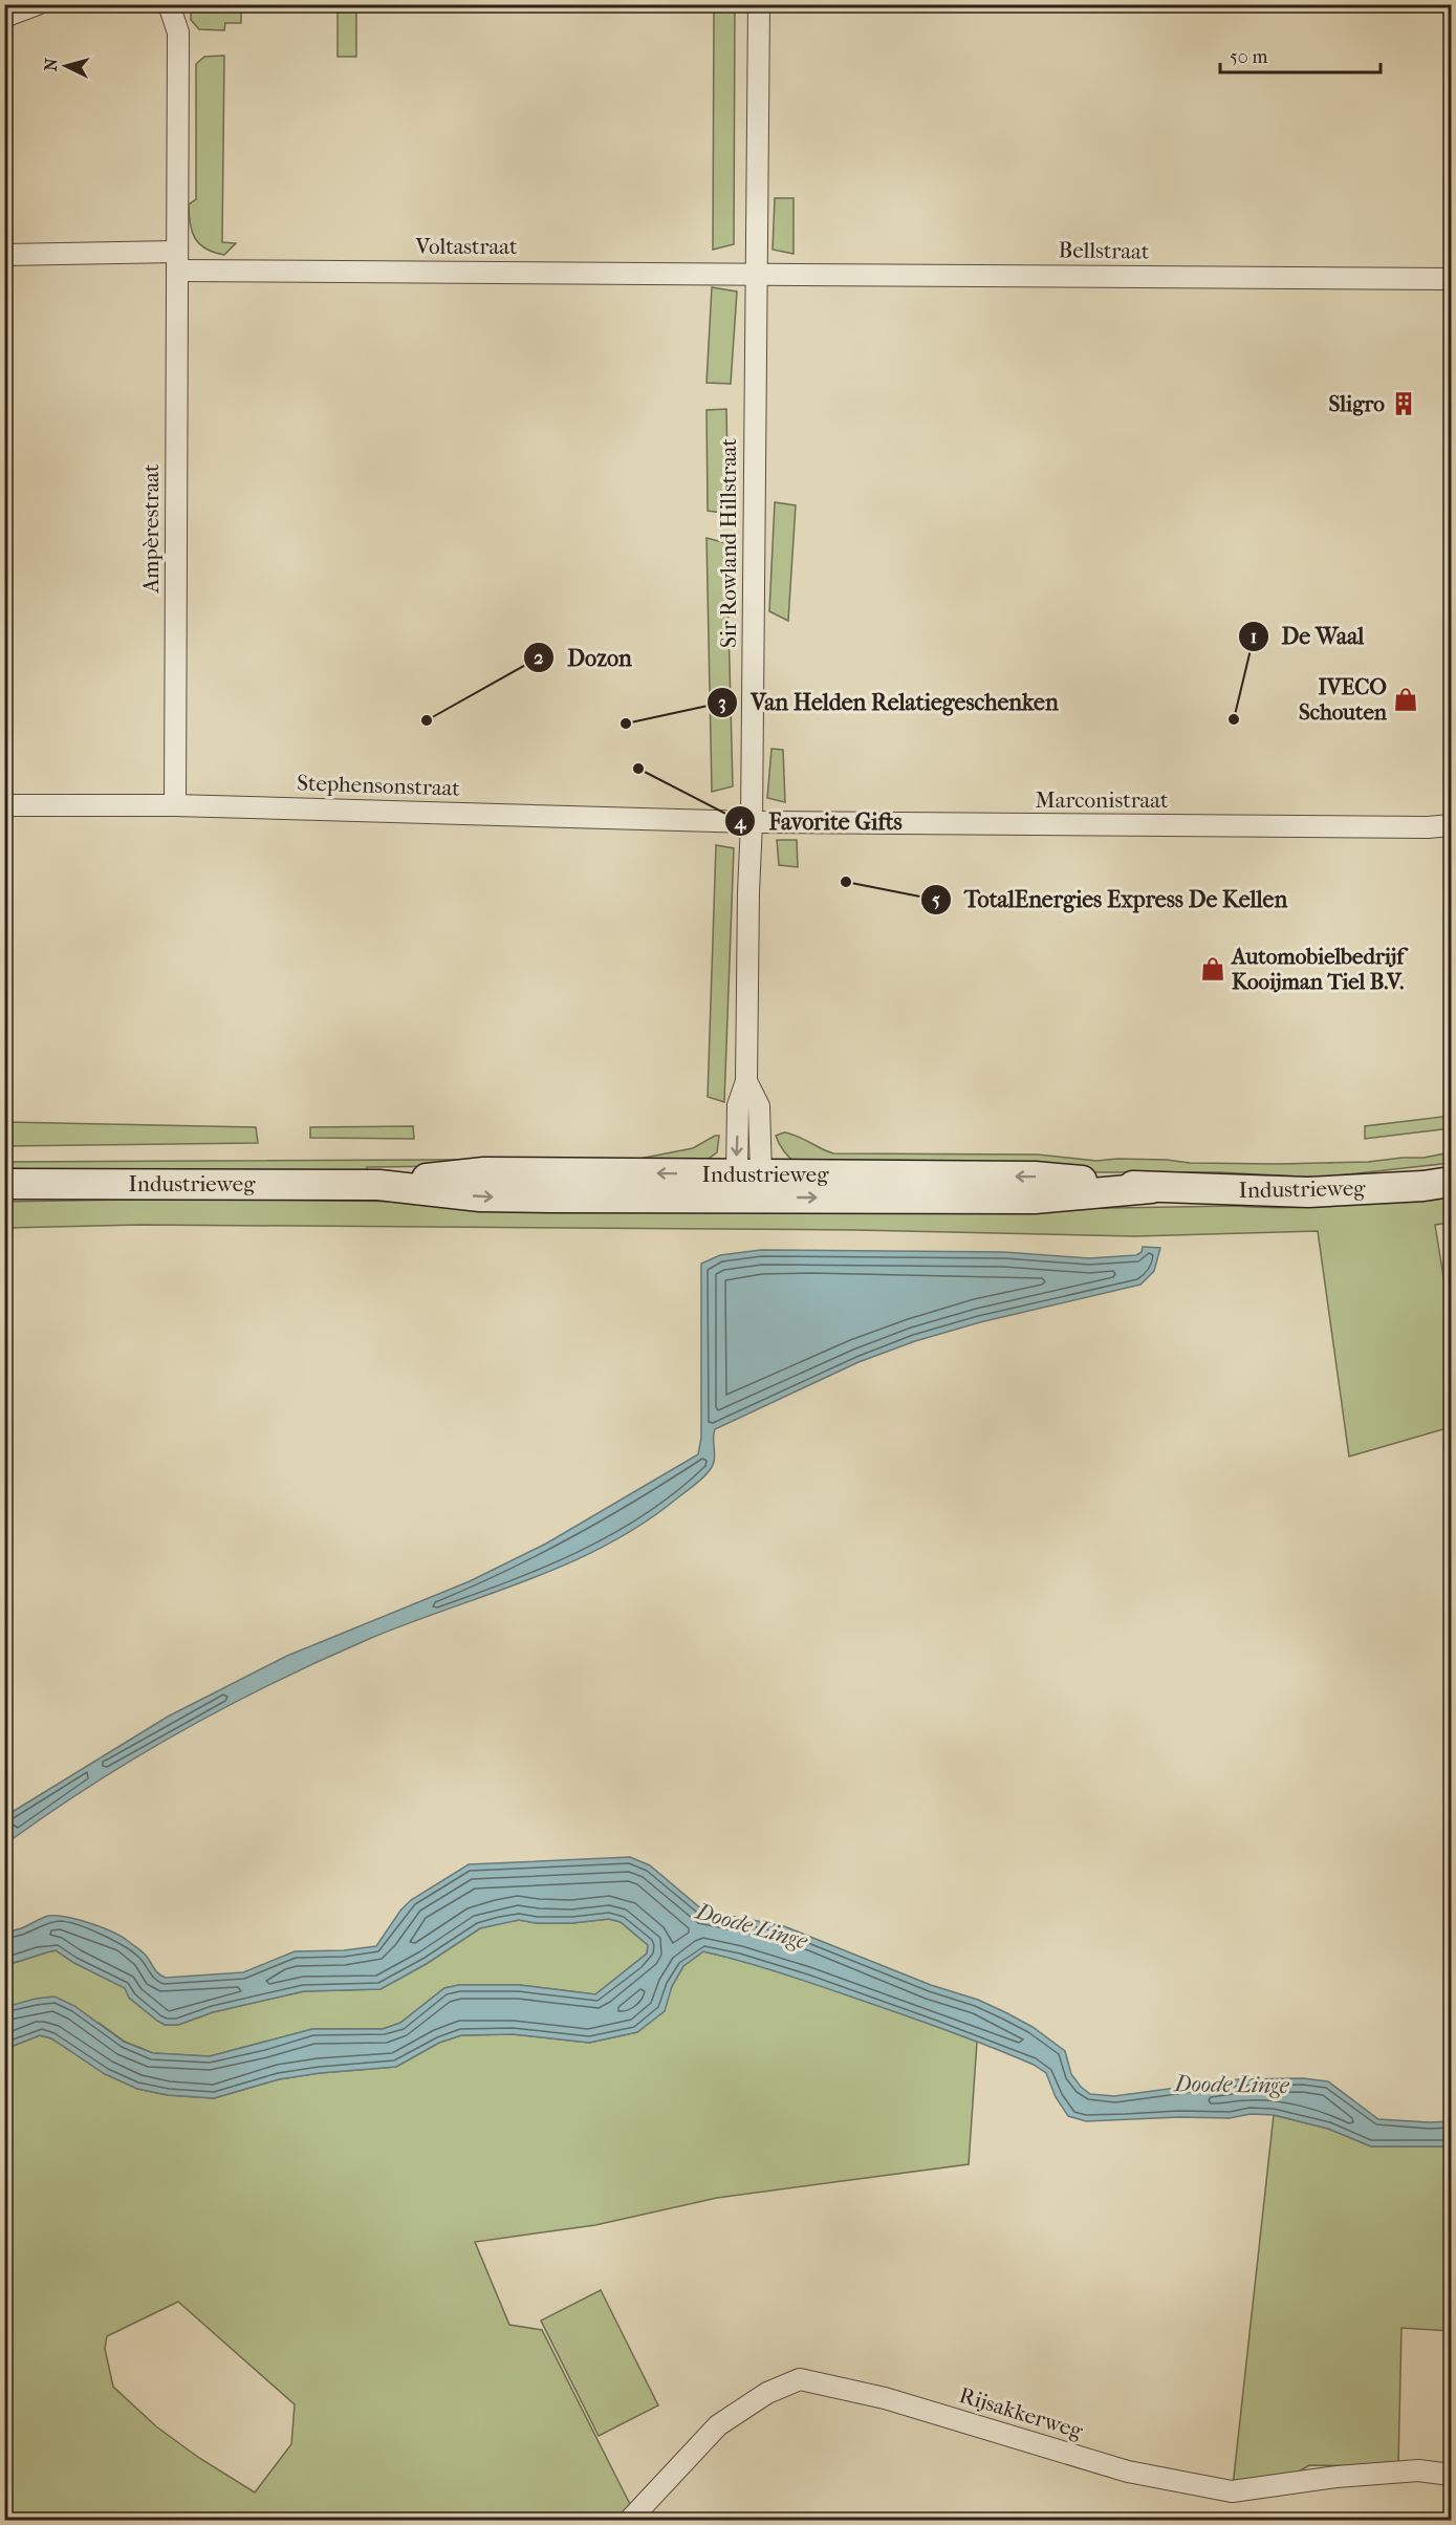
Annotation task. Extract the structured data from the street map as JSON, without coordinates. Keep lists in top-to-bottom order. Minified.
{"streets":{"main road":["Industrieweg"],"street":["Voltastraat","Bellstraat","Ampèrestraat","Sir Rowland Hillstraat","Stephensonstraat","Marconistraat","Rijsakkerweg"]},"crossings":[["Voltastraat","Bellstraat"],["Voltastraat","Ampèrestraat"],["Voltastraat","Sir Rowland Hillstraat"],["Bellstraat","Sir Rowland Hillstraat"],["Ampèrestraat","Stephensonstraat"],["Sir Rowland Hillstraat","Stephensonstraat"],["Sir Rowland Hillstraat","Marconistraat"],["Sir Rowland Hillstraat","Industrieweg"],["Stephensonstraat","Marconistraat"]],"water":["Doode Linge"],"places":{"building":["Sligro"],"shop":["IVECO Schouten","Automobielbedrijf Kooijman Tiel B.V."],"other":["De Waal","Dozon","Van Helden Relatiegeschenken","Favorite Gifts","TotalEnergies Express De Kellen"]},"scale_bar":"50 m","north":"left"}
